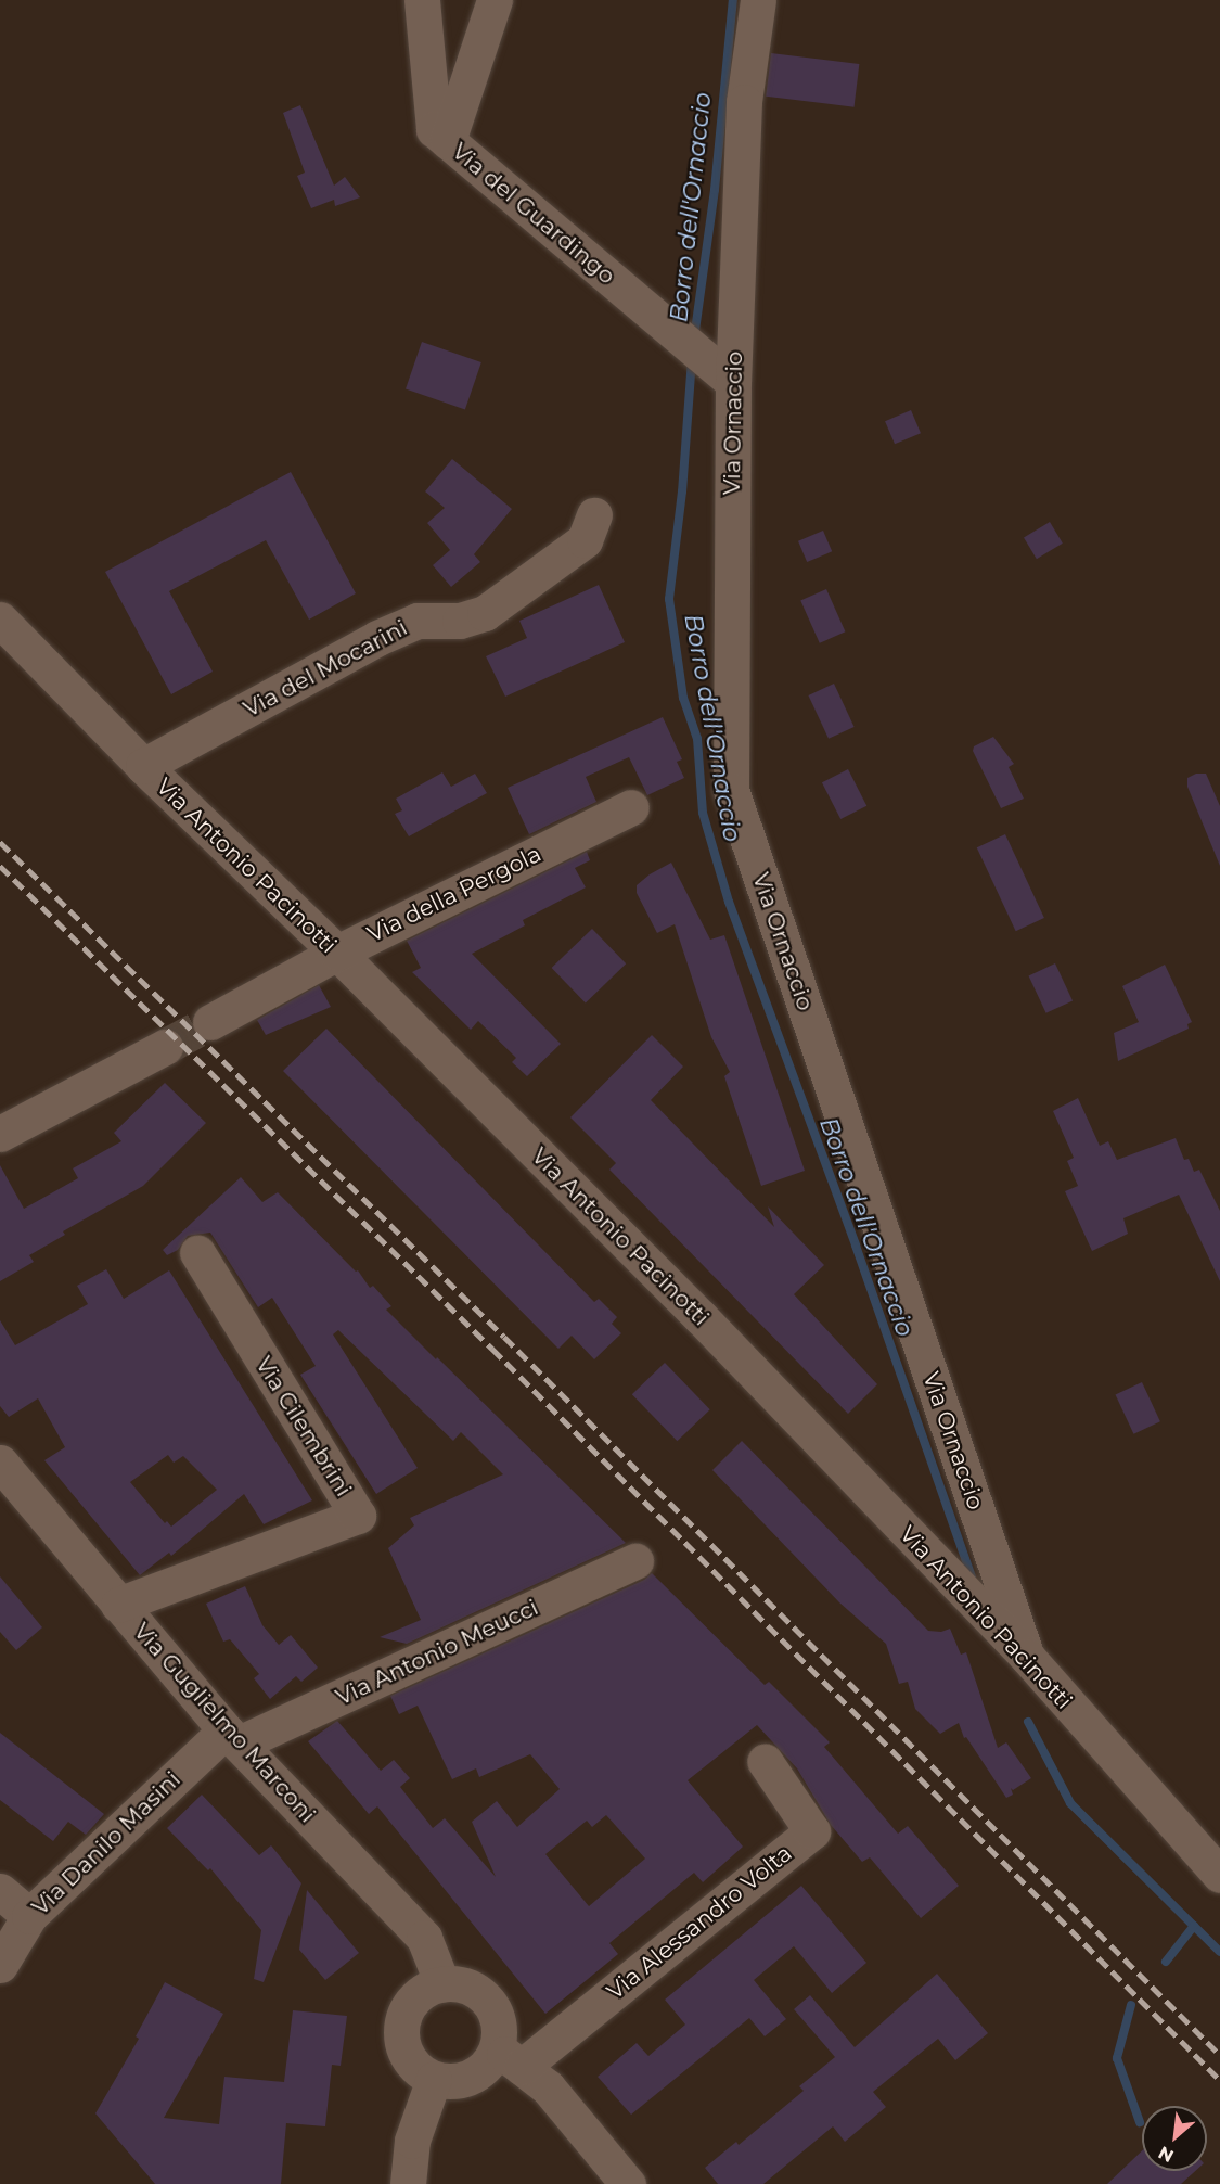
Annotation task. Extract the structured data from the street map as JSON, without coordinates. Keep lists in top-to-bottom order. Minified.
{"streets":{"street":["Via del Guardingo","Via Ornaccio","Via del Mocarini","Via Antonio Pacinotti","Via della Pergola","Via Cilembrini","Via Antonio Meucci","Via Guglielmo Marconi","Via Danilo Masini","Via Alessandro Volta"]},"crossings":[["Via del Guardingo","Via Ornaccio"],["Via Ornaccio","Via Antonio Pacinotti"],["Via del Mocarini","Via Antonio Pacinotti"],["Via Antonio Pacinotti","Via della Pergola"],["Via Cilembrini","Via Guglielmo Marconi"],["Via Antonio Meucci","Via Guglielmo Marconi"],["Via Antonio Meucci","Via Danilo Masini"],["Via Guglielmo Marconi","Via Danilo Masini"],["Via Guglielmo Marconi","Via Alessandro Volta"]],"water":["Borro dell'Ornaccio"],"north":"bottom left"}
